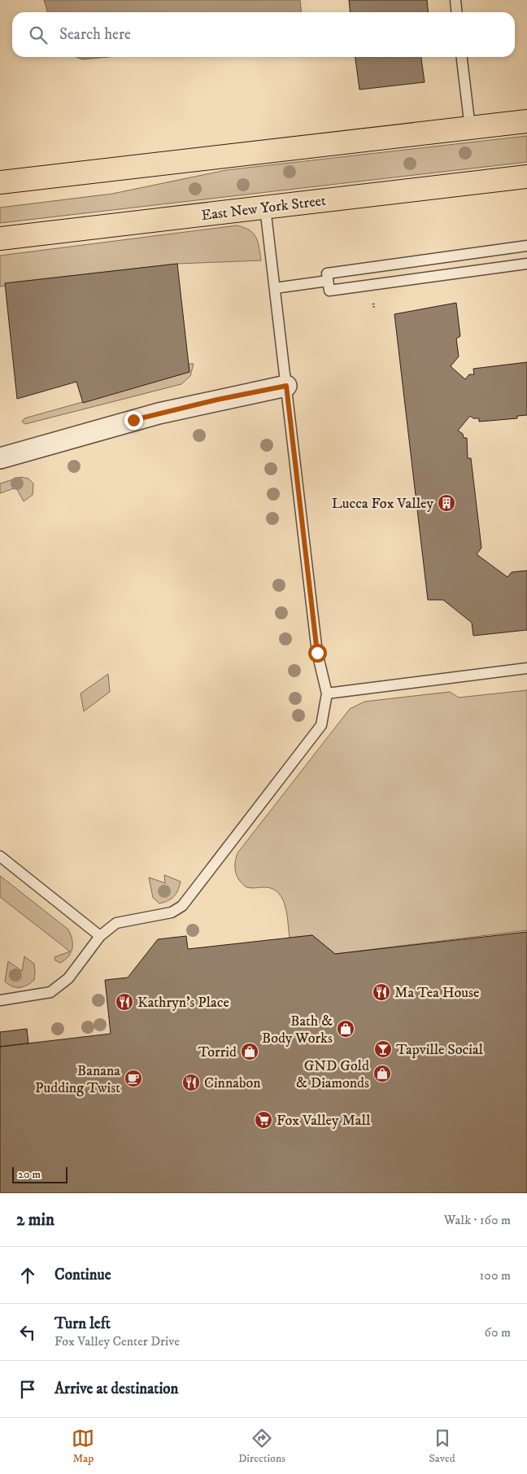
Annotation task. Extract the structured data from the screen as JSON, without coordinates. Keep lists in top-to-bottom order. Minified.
{"streets":{"main road":["East New York Street"]},"places":{"building":["Lucca Fox Valley"],"restaurant":["Ma Tea House","Kathryn's Place","Cinnabon"],"shop":["Bath & Body Works","Torrid","GND Gold & Diamonds"],"bar":["Tapville Social"],"cafe":["Banana Pudding Twist"],"supermarket":["Fox Valley Mall"]},"scale_bar":"20 m","page":{"search":"Search here","scale":"20 m","heading":["2 min","Walk · 160 m"],"list":[["Continue","100 m"],["Turn left","Fox Valley Center Drive","60 m"],"Arrive at destination"],"nav":["Map","Directions","Saved"]}}
